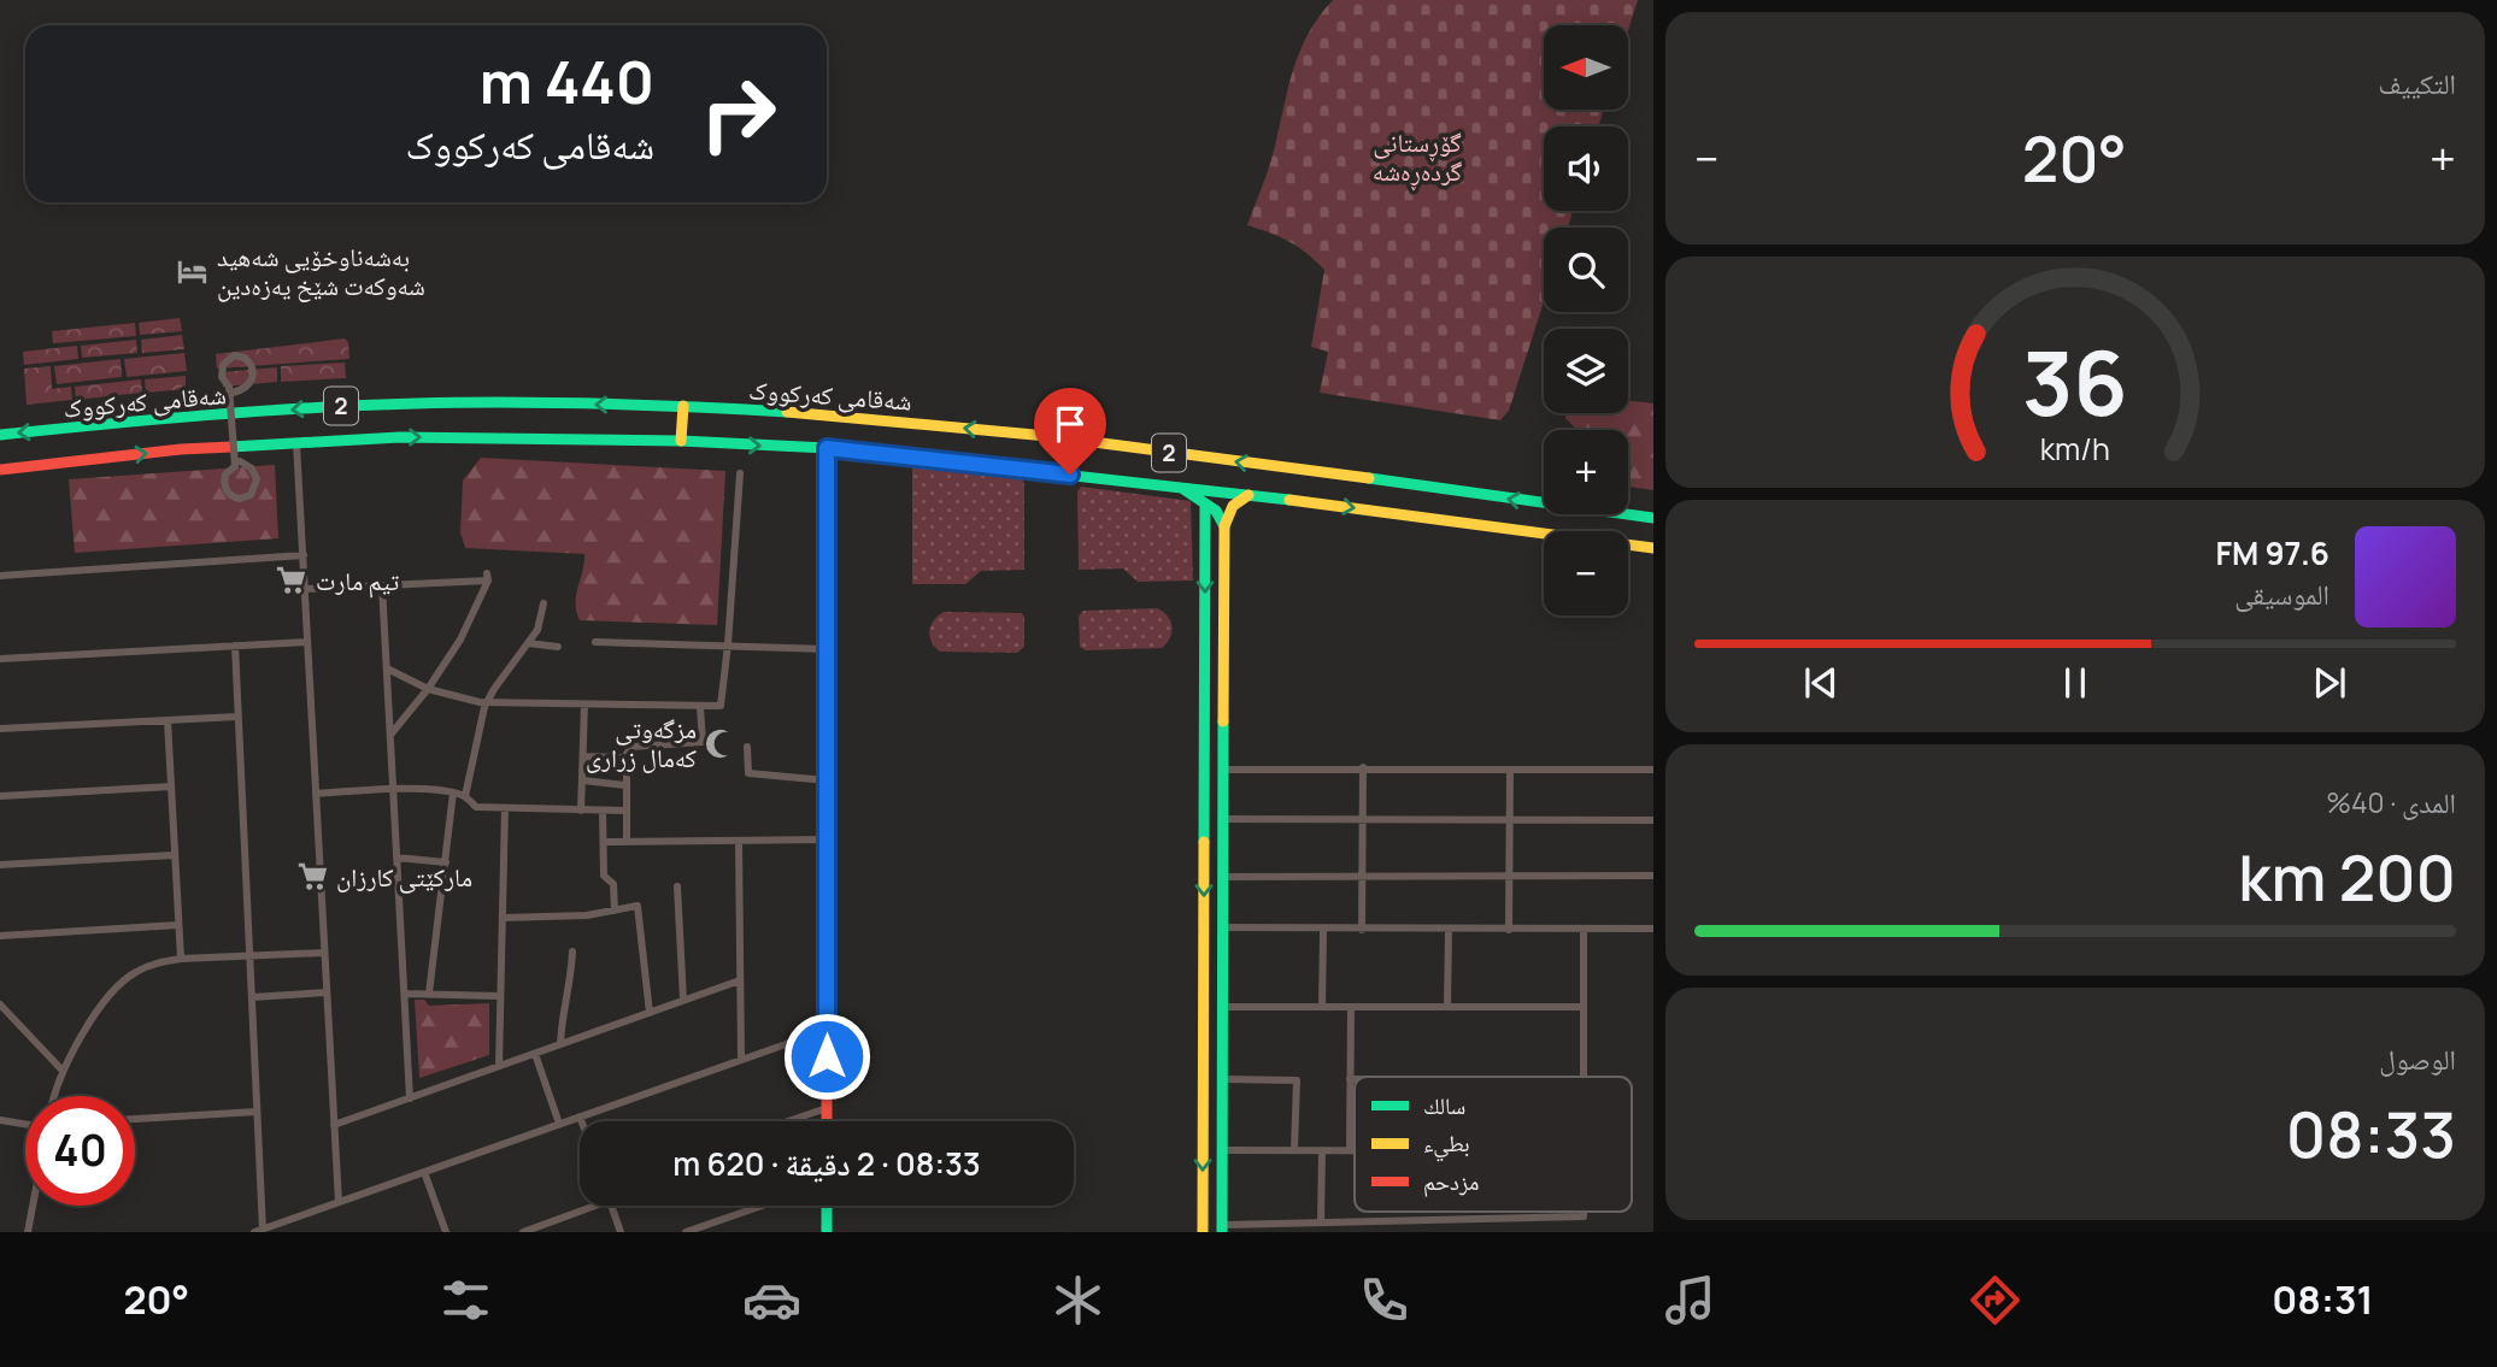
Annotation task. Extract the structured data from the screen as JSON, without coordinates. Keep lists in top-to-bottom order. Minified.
{"streets":{"main road":["شەقامی کەرکووک","2"]},"parks":["گۆڕستانی گردەڕەشە"],"places":{"hotel":["بەشەناوخۆیی شەهید شەوکەت شێخ یەزەدین"],"supermarket":["تیم مارت","مارکێتی کارزان"],"mosque":["مزگەوتی کەمال زراری"]},"legend":["سالك","بطيء","مزدحم"],"north":"left","page":{"tile":["التكييف",["المدى · 40%","200 km"],["الوصول","08:33"]],"map_buttons":["+","−"],"turn":["440 m","شەقامی کەرکووک"],"heat":["−","20°","+"],"song":["97.6 FM","الموسيقى"],"limit":"40","trip":"08:33 · 2 دقيقة · 620 m","tabs":["08:31","20°"],"gauge":["36","km/h"]}}
